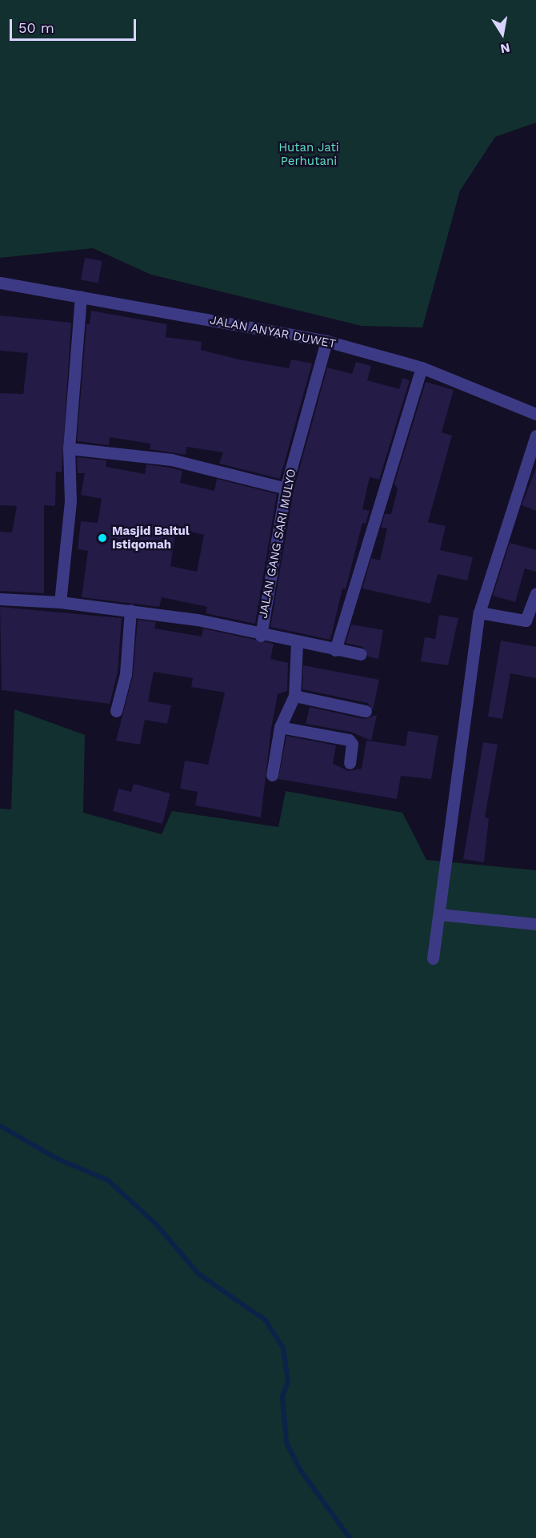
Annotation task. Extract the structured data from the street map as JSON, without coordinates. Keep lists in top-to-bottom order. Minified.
{"streets":{"street":["JALAN ANYAR DUWET","JALAN GANG SARI MULYO"]},"crossings":[["JALAN ANYAR DUWET","JALAN GANG SARI MULYO"]],"parks":["Hutan Jati Perhutani"],"places":["Masjid Baitul Istiqomah"],"scale_bar":"50 m","north":"bottom"}
